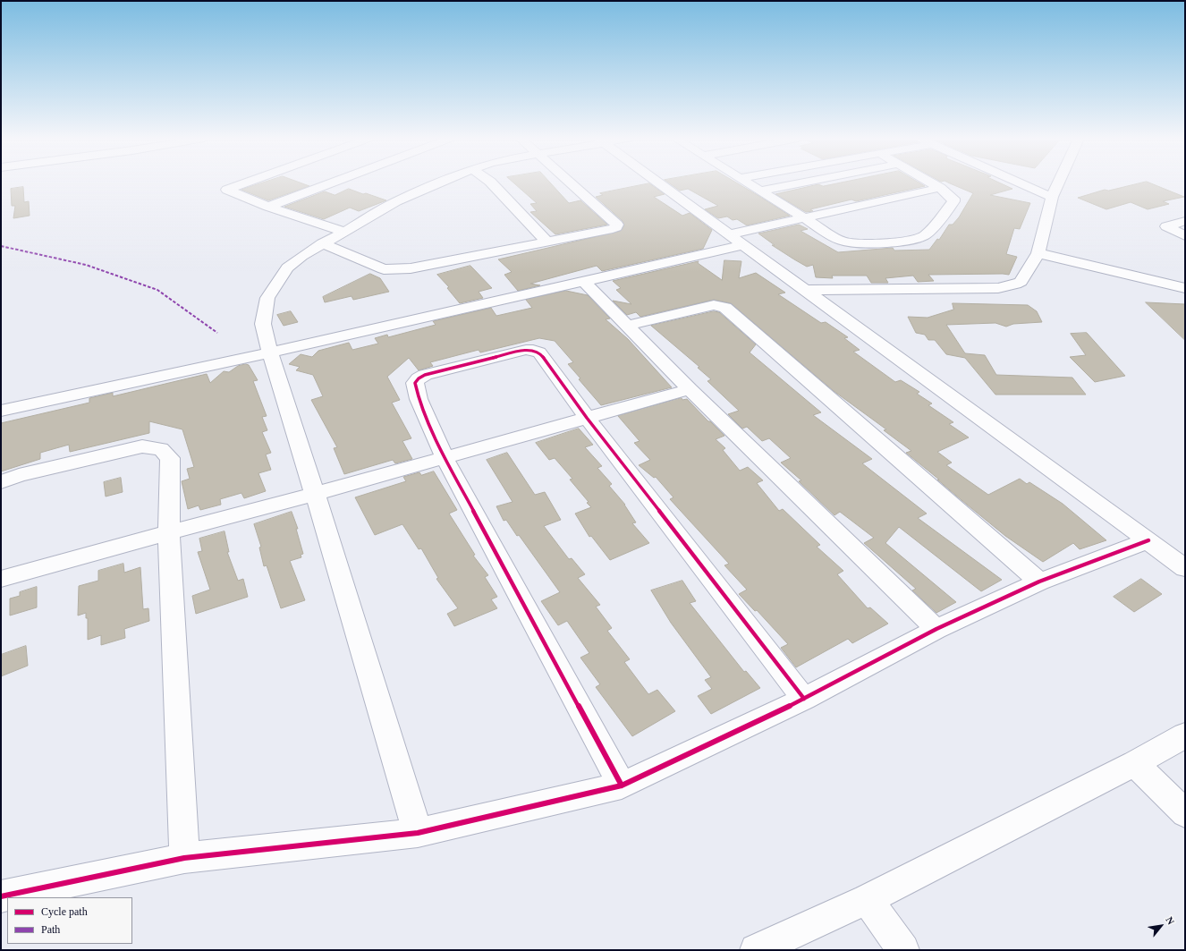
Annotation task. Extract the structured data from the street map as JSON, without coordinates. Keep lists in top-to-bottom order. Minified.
{"legend":["Cycle path","Path"],"north":"top right"}
